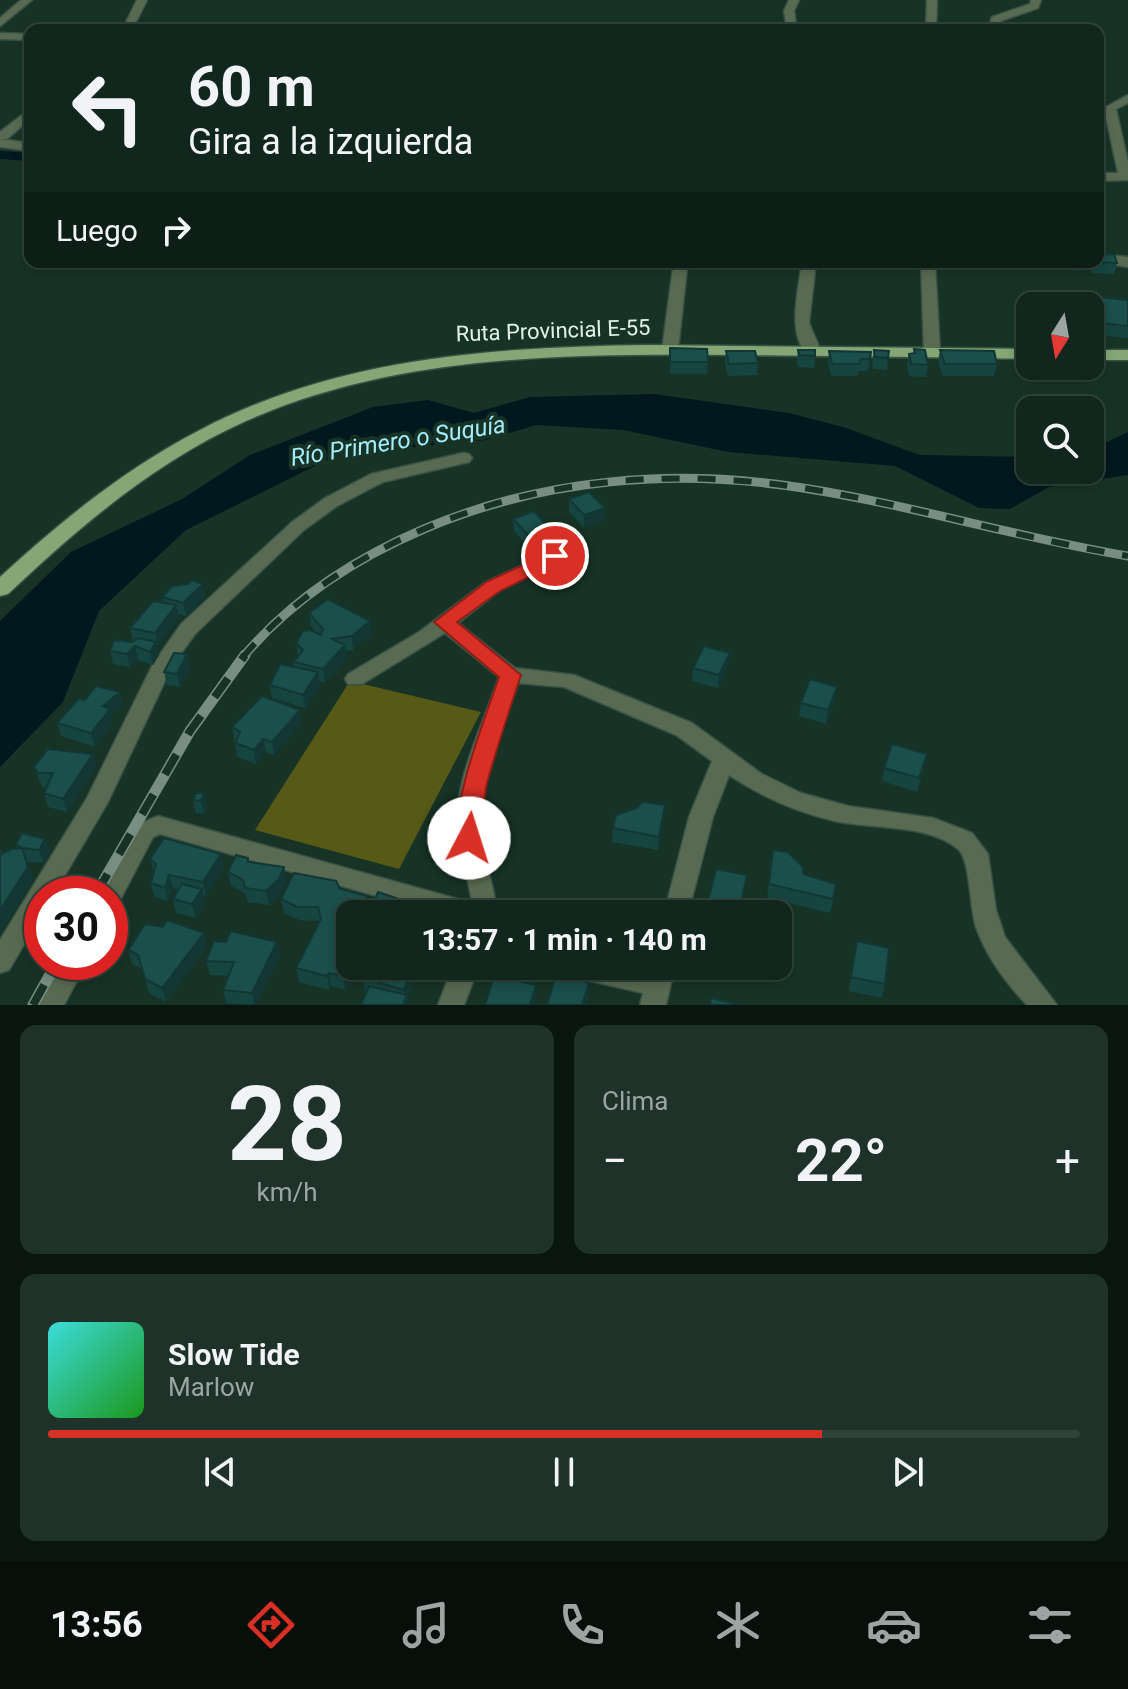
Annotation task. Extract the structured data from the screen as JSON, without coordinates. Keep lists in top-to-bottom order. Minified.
{"streets":{"main road":["Ruta Provincial E-55"]},"water":["Río Primero o Suquía"],"north":"bottom","page":{"turn":["60 m","Gira a la izquierda"],"then":"Luego","limit":"30","trip":"13:57 · 1 min · 140 m","tile":[["28","km/h"],"Clima"],"heat":["−","22°","+"],"song":["Slow Tide","Marlow"],"tabs":"13:56"}}
